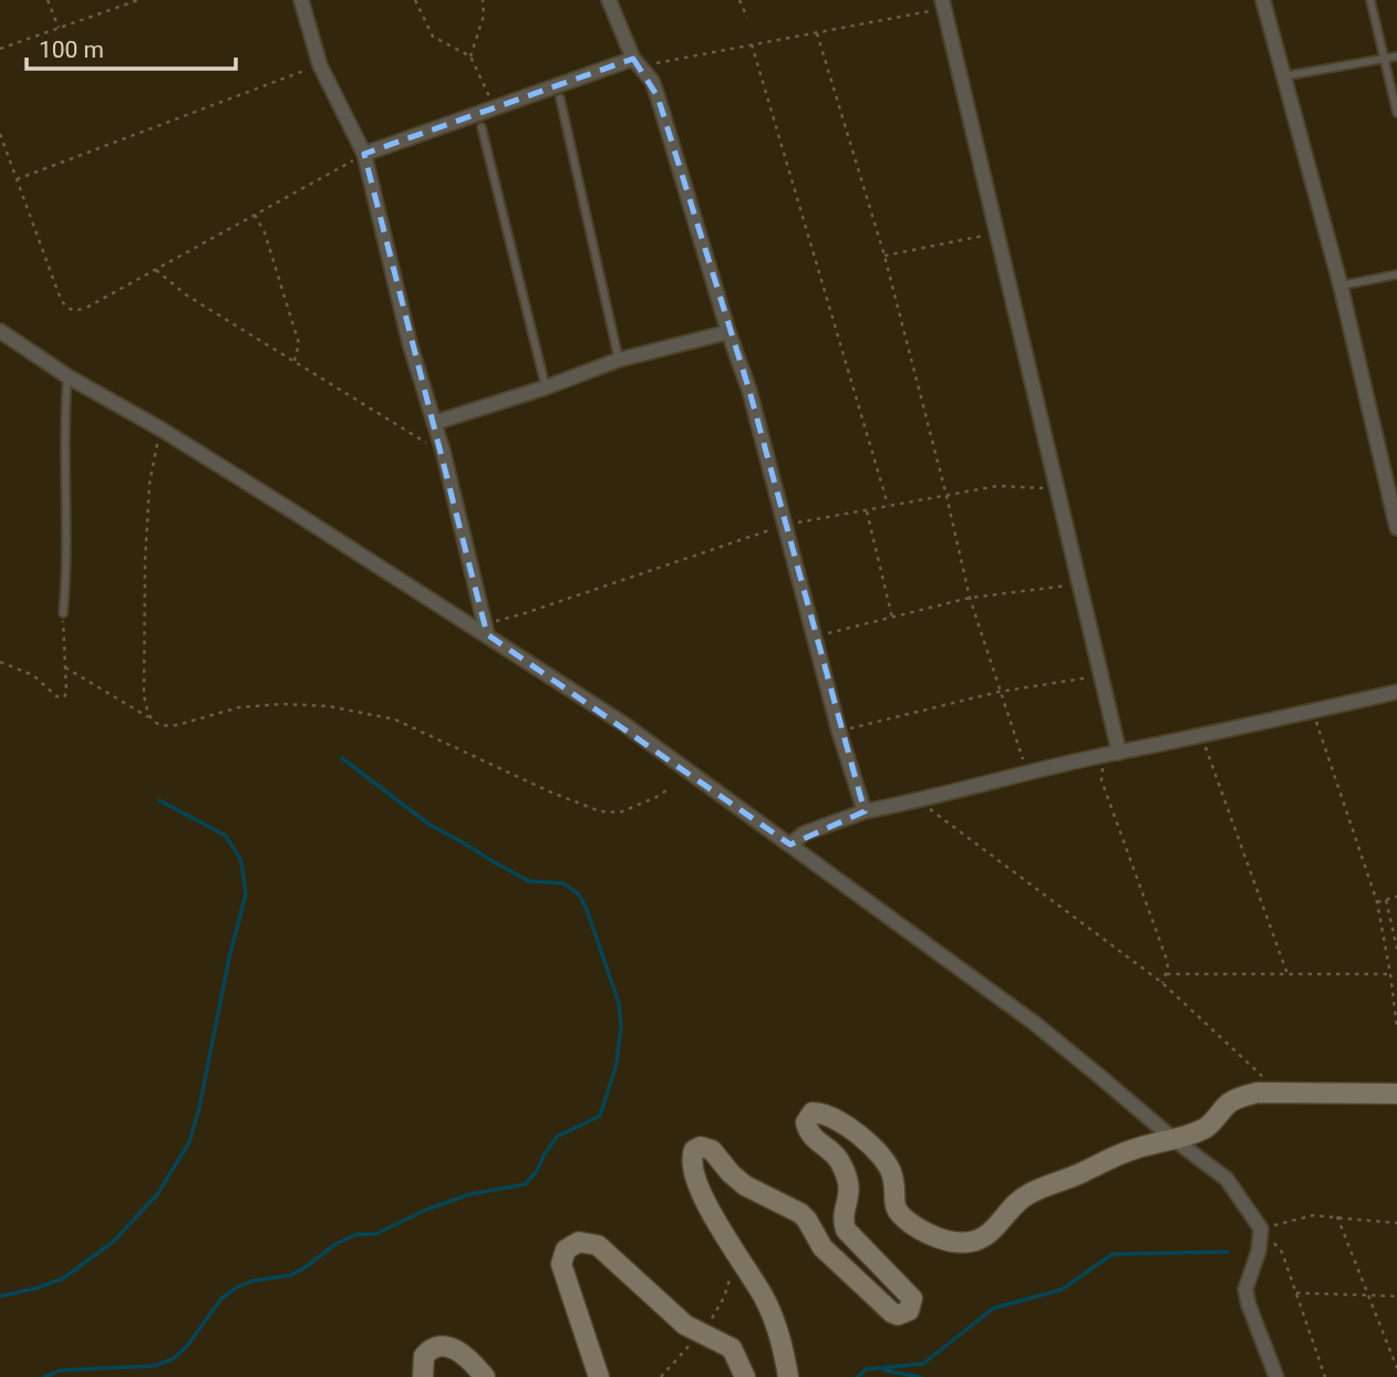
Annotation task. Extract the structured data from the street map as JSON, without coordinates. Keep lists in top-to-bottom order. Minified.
{"scale_bar":"100 m"}
